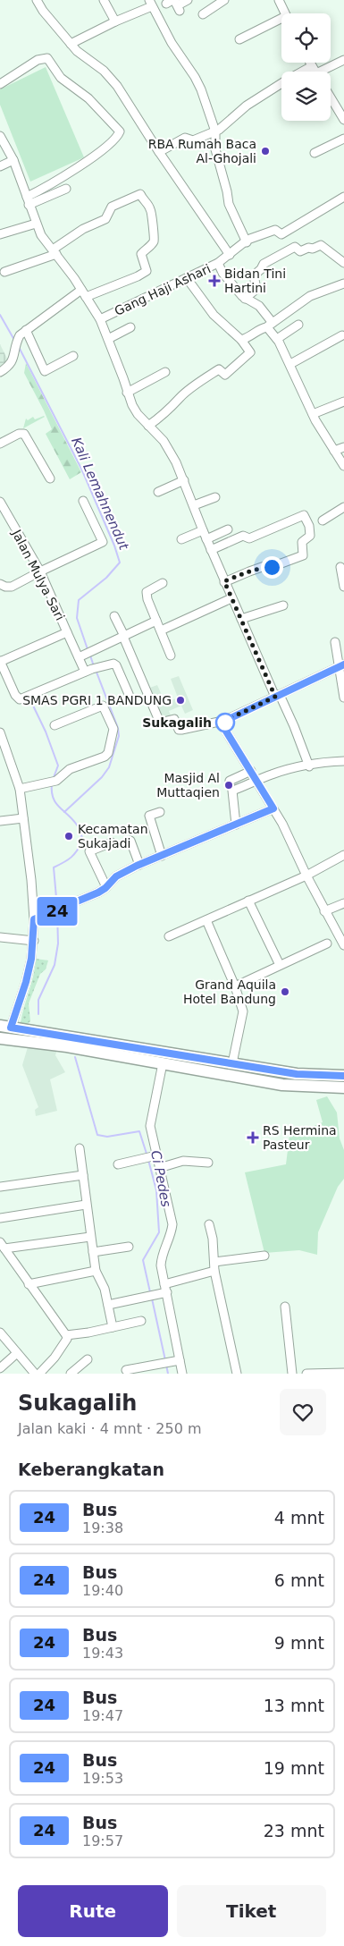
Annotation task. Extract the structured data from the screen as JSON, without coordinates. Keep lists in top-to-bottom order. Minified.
{"streets":{"street":["Gang Haji Ashari","Jalan Mulya Sari"]},"water":["Kali Lemahnendut","Ci Pedes"],"places":{"other":["RBA Rumah Baca Al-Ghojali","SMAS PGRI 1 BANDUNG","Sukagalih","Masjid Al Muttaqien","Kecamatan Sukajadi","Grand Aquila Hotel Bandung"],"health":["Bidan Tini Hartini","RS Hermina Pasteur"]},"lines":["bus line 24"],"page":{"on_map":"24","heading":[["Sukagalih","Jalan kaki · 4 mnt · 250 m"],"Keberangkatan"],"list":[{"mark":"24","name":"Bus","note":"19:38","value":"4 mnt"},{"mark":"24","name":"Bus","note":"19:40","value":"6 mnt"},{"mark":"24","name":"Bus","note":"19:43","value":"9 mnt"},{"mark":"24","name":"Bus","note":"19:47","value":"13 mnt"},{"mark":"24","name":"Bus","note":"19:53","value":"19 mnt"},{"mark":"24","name":"Bus","note":"19:57","value":"23 mnt"}],"buttons":["Rute","Tiket"]}}
